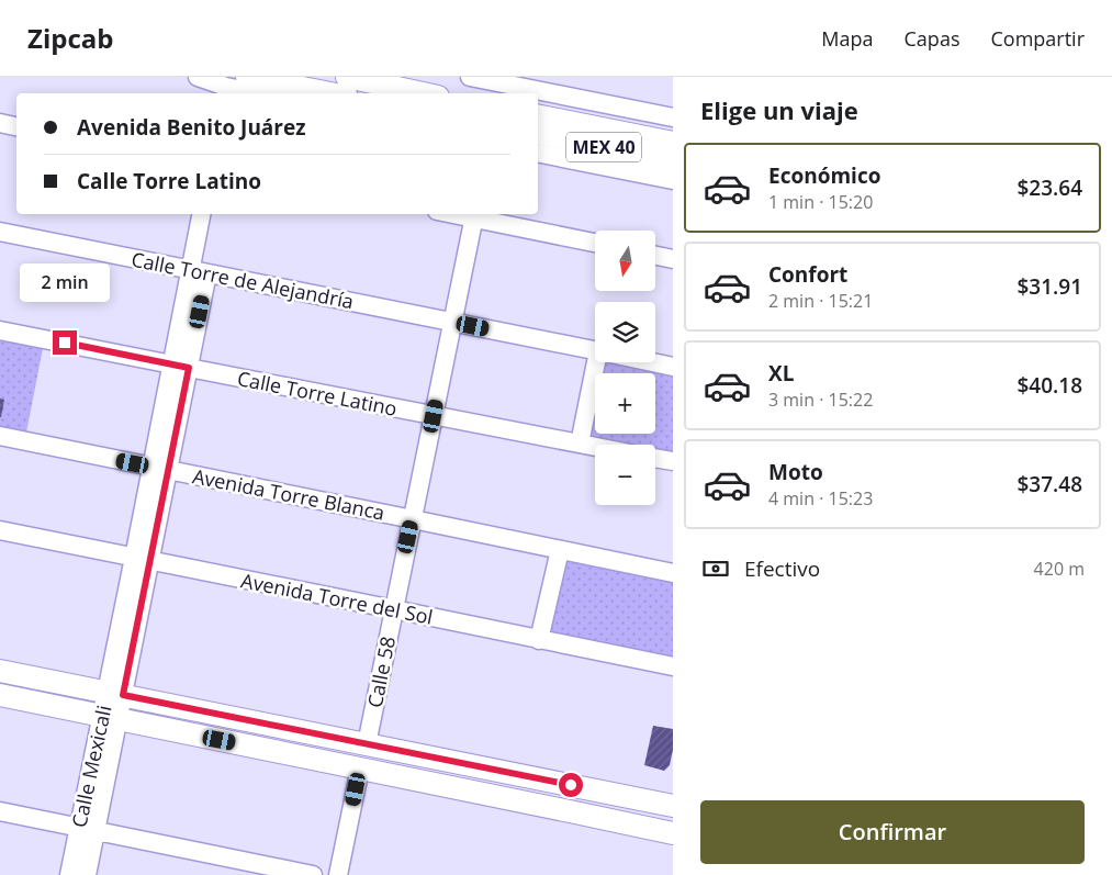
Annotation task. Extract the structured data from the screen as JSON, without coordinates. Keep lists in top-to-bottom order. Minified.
{"streets":{"main road":["MEX 40"],"street":["Calle Torre de Alejandría","Calle Torre Latino","Avenida Torre Blanca","Avenida Torre del Sol","Calle 58","Calle Mexicali"]},"crossings":[["Calle Torre de Alejandría","Calle 58"],["Calle Torre de Alejandría","Calle Mexicali"],["Calle Torre Latino","Calle 58"],["Calle Torre Latino","Calle Mexicali"],["Avenida Torre Blanca","Calle 58"],["Avenida Torre Blanca","Calle Mexicali"],["Avenida Torre del Sol","Calle 58"],["Avenida Torre del Sol","Calle Mexicali"]],"north":"bottom","page":{"header":"Zipcab","nav":["Mapa","Capas","Compartir"],"heading":"Elige un viaje","banner":["Avenida Benito Juárez","Calle Torre Latino"],"list":[{"name":"Económico","note":"1 min · 15:20","value":"$23.64"},{"name":"Confort","note":"2 min · 15:21","value":"$31.91"},{"name":"XL","note":"3 min · 15:22","value":"$40.18"},{"name":"Moto","note":"4 min · 15:23","value":"$37.48"}],"map_buttons":["+","−"],"bubble":"2 min","pay":["Efectivo","420 m"],"buttons":"Confirmar"}}
